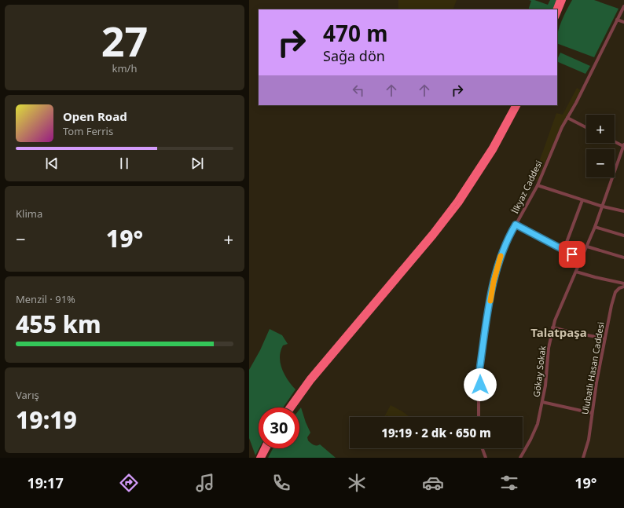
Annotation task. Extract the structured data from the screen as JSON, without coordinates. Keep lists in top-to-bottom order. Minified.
{"streets":{"street":["İlkyaz Caddesi","Ulubatlı Hasan Caddesi","Gökay Sokak"]},"districts":["Talatpaşa"],"page":{"tile":[["27","km/h"],"Klima",["Menzil · 91%","455 km"],["Varış","19:19"]],"turn":["470 m","Sağa dön"],"song":["Open Road","Tom Ferris"],"map_buttons":["+","−"],"heat":["−","19°","+"],"limit":"30","trip":"19:19 · 2 dk · 650 m","tabs":["19:17","19°"]}}
